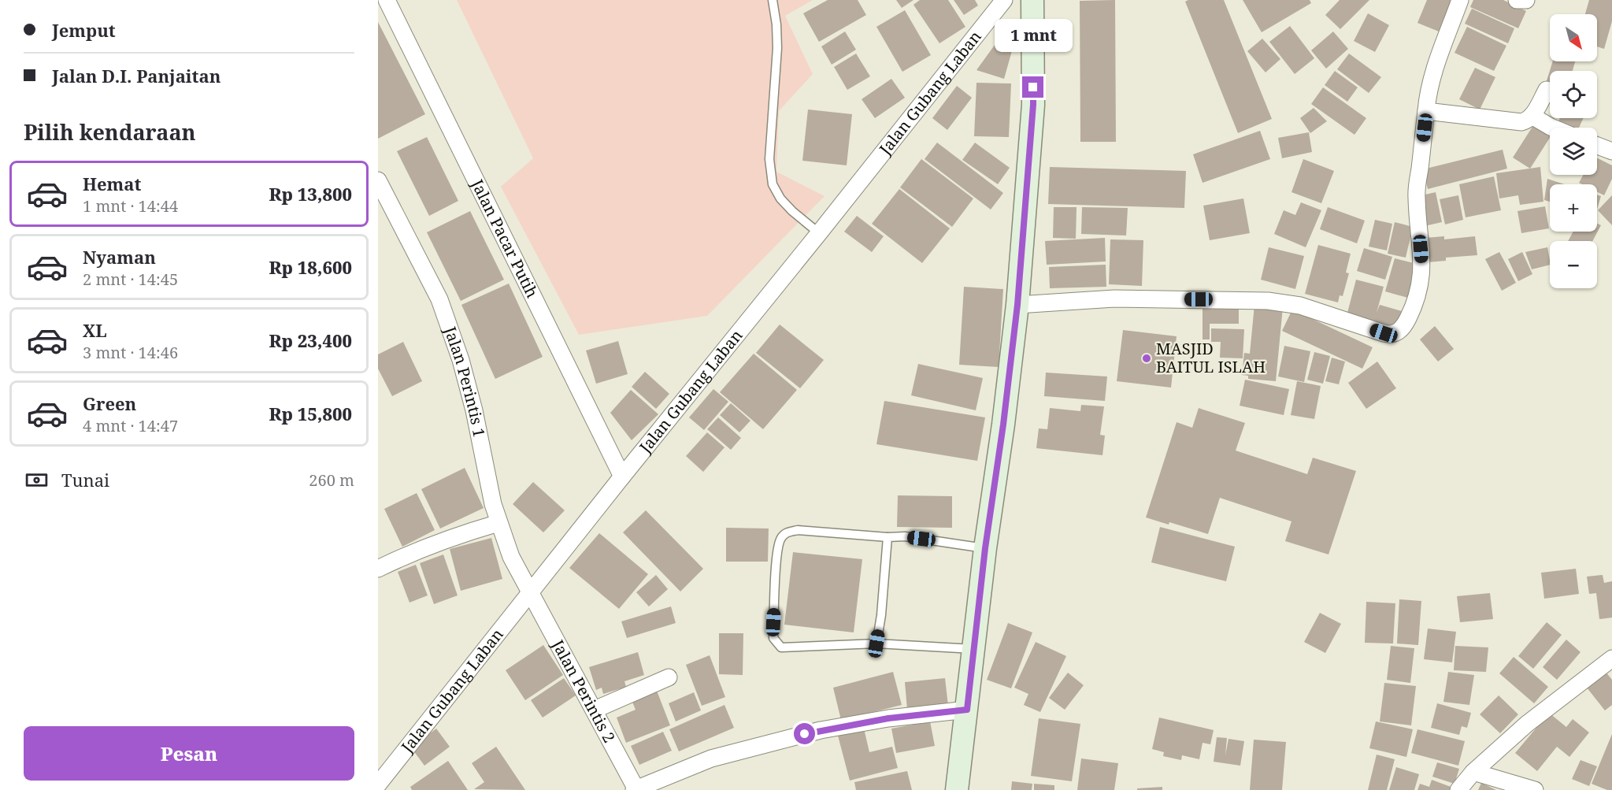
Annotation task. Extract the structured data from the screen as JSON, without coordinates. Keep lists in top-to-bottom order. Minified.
{"streets":{"street":["Jalan Gubang Laban","Jalan Pacar Putih","Jalan Perintis 1","Jalan Perintis 2"]},"crossings":[["Jalan Gubang Laban","Jalan Pacar Putih"],["Jalan Gubang Laban","Jalan Perintis 1"],["Jalan Gubang Laban","Jalan Perintis 2"],["Jalan Perintis 1","Jalan Perintis 2"]],"places":["MASJID BAITUL ISLAH"],"north":"bottom right","page":{"banner":["Jemput","Jalan D.I. Panjaitan"],"map_buttons":["+","−"],"bubble":"1 mnt","heading":"Pilih kendaraan","list":[{"name":"Hemat","note":"1 mnt · 14:44","value":"Rp 13,800"},{"name":"Nyaman","note":"2 mnt · 14:45","value":"Rp 18,600"},{"name":"XL","note":"3 mnt · 14:46","value":"Rp 23,400"},{"name":"Green","note":"4 mnt · 14:47","value":"Rp 15,800"}],"pay":["Tunai","260 m"],"buttons":"Pesan"}}
